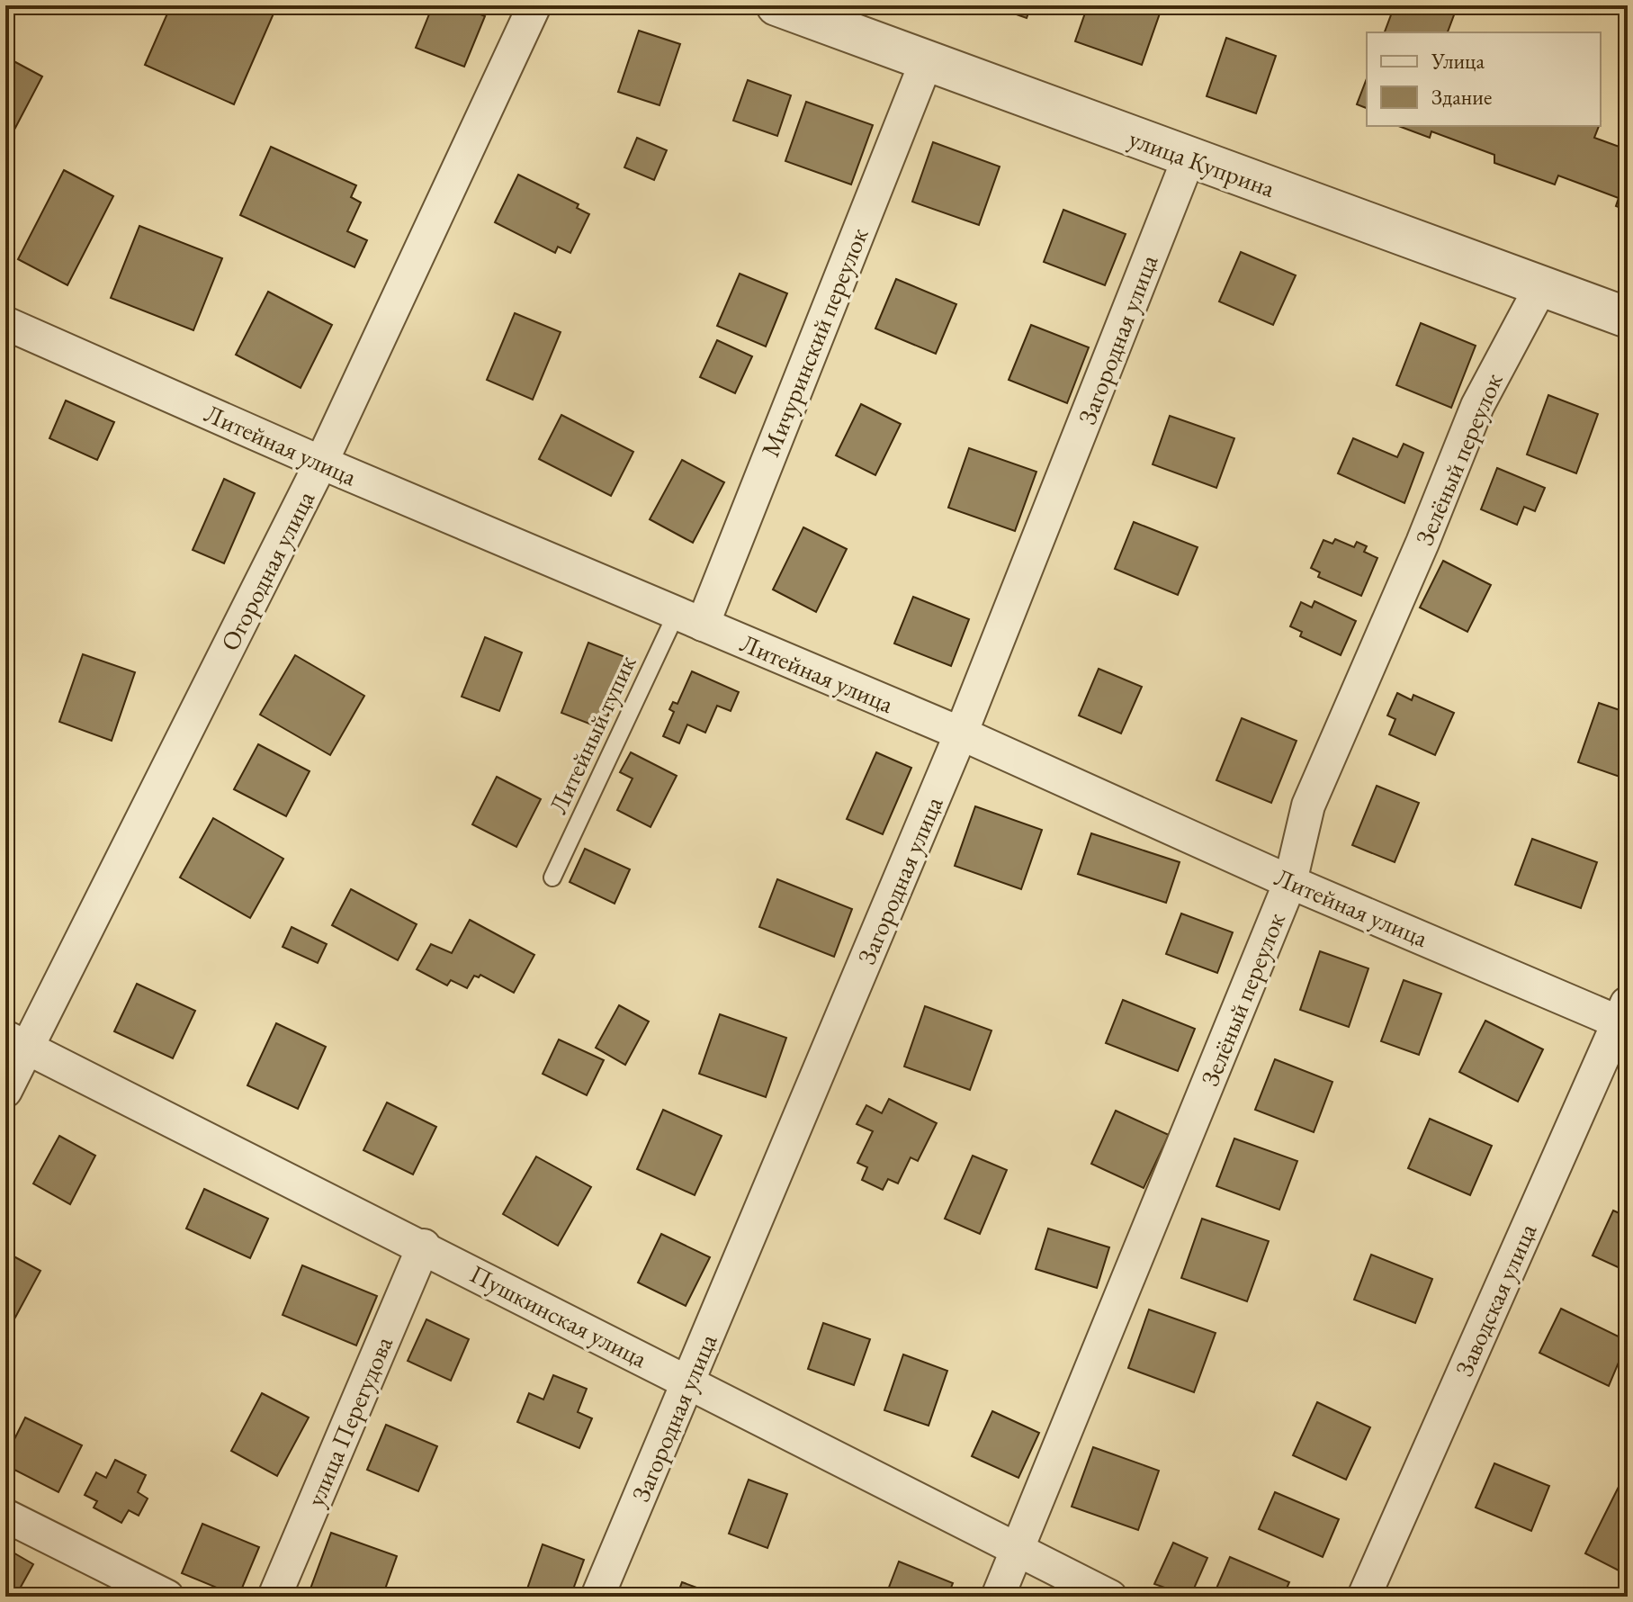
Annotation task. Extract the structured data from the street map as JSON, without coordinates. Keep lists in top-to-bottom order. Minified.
{"streets":{"street":["улица Куприна","Загородная улица","Мичуринский переулок","Литейная улица","Зелёный переулок","Огородная улица","Заводская улица","Пушкинская улица","улица Перегудова"],"lane":["Литейный тупик"]},"crossings":[["улица Куприна","Загородная улица"],["улица Куприна","Мичуринский переулок"],["улица Куприна","Зелёный переулок"],["Загородная улица","Литейная улица"],["Загородная улица","Пушкинская улица"],["Мичуринский переулок","Литейная улица"],["Мичуринский переулок","Литейный тупик"],["Литейная улица","Зелёный переулок"],["Литейная улица","Огородная улица"],["Литейная улица","Литейный тупик"],["Литейная улица","Заводская улица"],["Зелёный переулок","Пушкинская улица"],["Огородная улица","Пушкинская улица"],["Пушкинская улица","улица Перегудова"]],"legend":["Улица","Здание"]}
